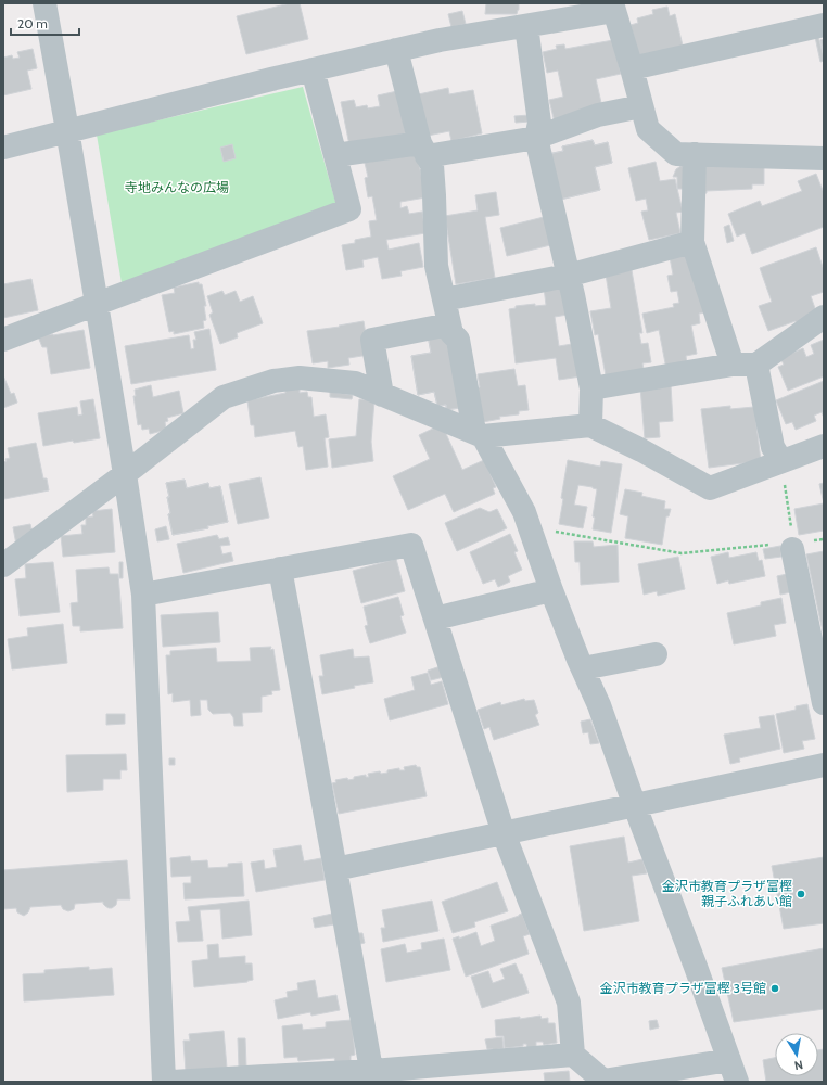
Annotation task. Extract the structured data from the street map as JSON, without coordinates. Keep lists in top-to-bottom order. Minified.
{"parks":["寺地みんなの広場"],"places":["金沢市教育プラザ富樫 親子ふれあい館","金沢市教育プラザ富樫 3号館"],"scale_bar":"20 m","north":"bottom"}
